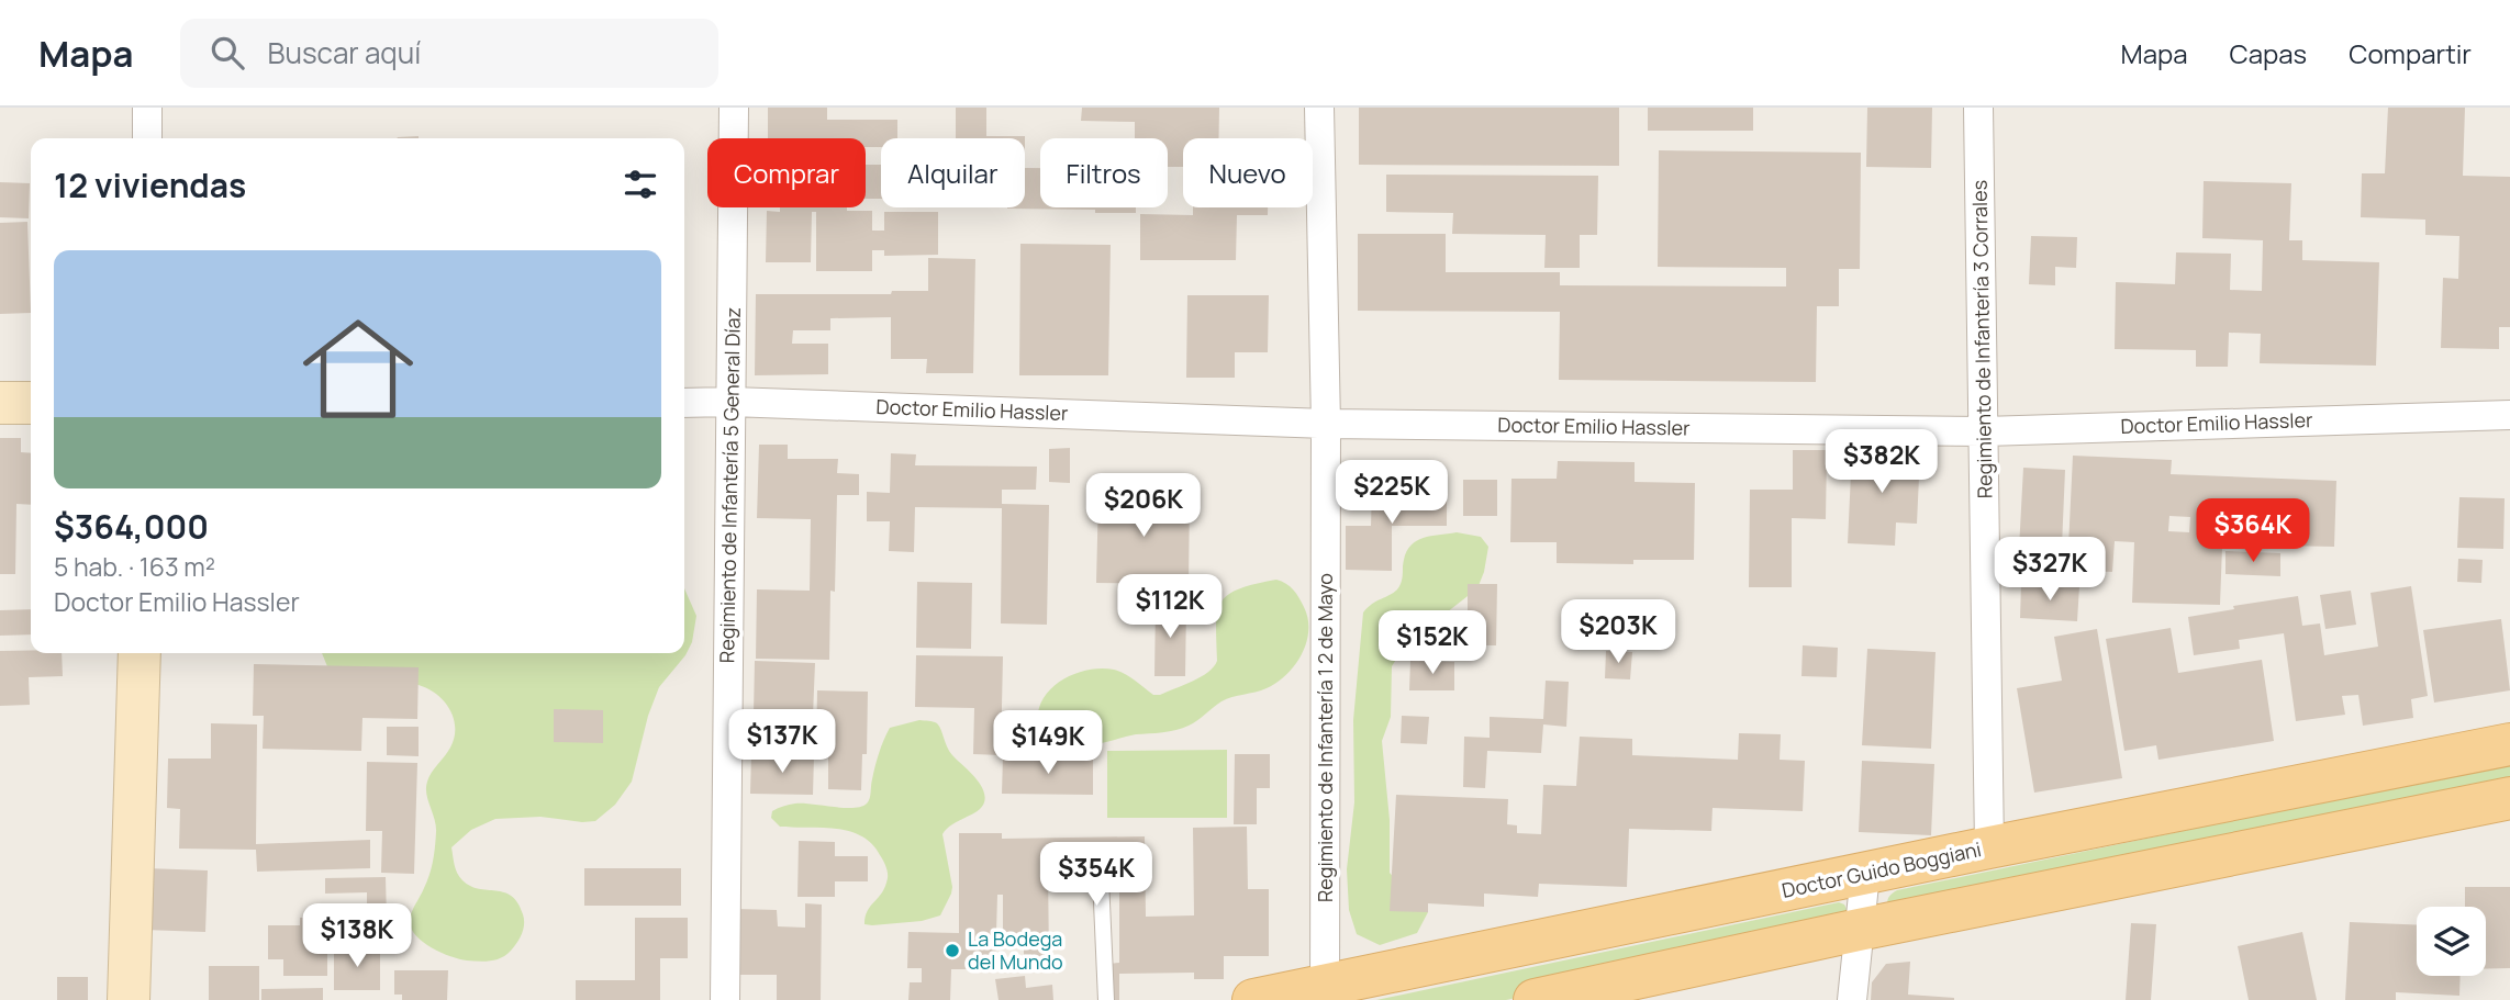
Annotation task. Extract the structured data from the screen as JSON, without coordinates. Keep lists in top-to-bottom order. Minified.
{"streets":{"main road":["Doctor Guido Boggiani"],"street":["Regimiento de Infantería 3 Corrales","Doctor Emilio Hassler","Regimiento de Infantería 5 General Díaz","Regimiento de Infantería 1 2 de Mayo"]},"crossings":[["Regimiento de Infantería 3 Corrales","Doctor Emilio Hassler"],["Regimiento de Infantería 3 Corrales","Doctor Guido Boggiani"],["Doctor Emilio Hassler","Regimiento de Infantería 5 General Díaz"],["Doctor Emilio Hassler","Regimiento de Infantería 1 2 de Mayo"],["Regimiento de Infantería 1 2 de Mayo","Doctor Guido Boggiani"]],"places":["La Bodega del Mundo"],"page":{"header":"Mapa","search":"Buscar aquí","nav":["Mapa","Capas","Compartir"],"chip":["Comprar","Alquilar","Filtros","Nuevo"],"heading":"12 viviendas","list":[{"name":"$364,000","note":"5 hab. · 163 m² · Doctor Emilio Hassler"}],"price":["$382K","$225K","$206K","$364K","$327K","$112K","$203K","$152K","$137K","$149K","$354K","$138K"]}}
